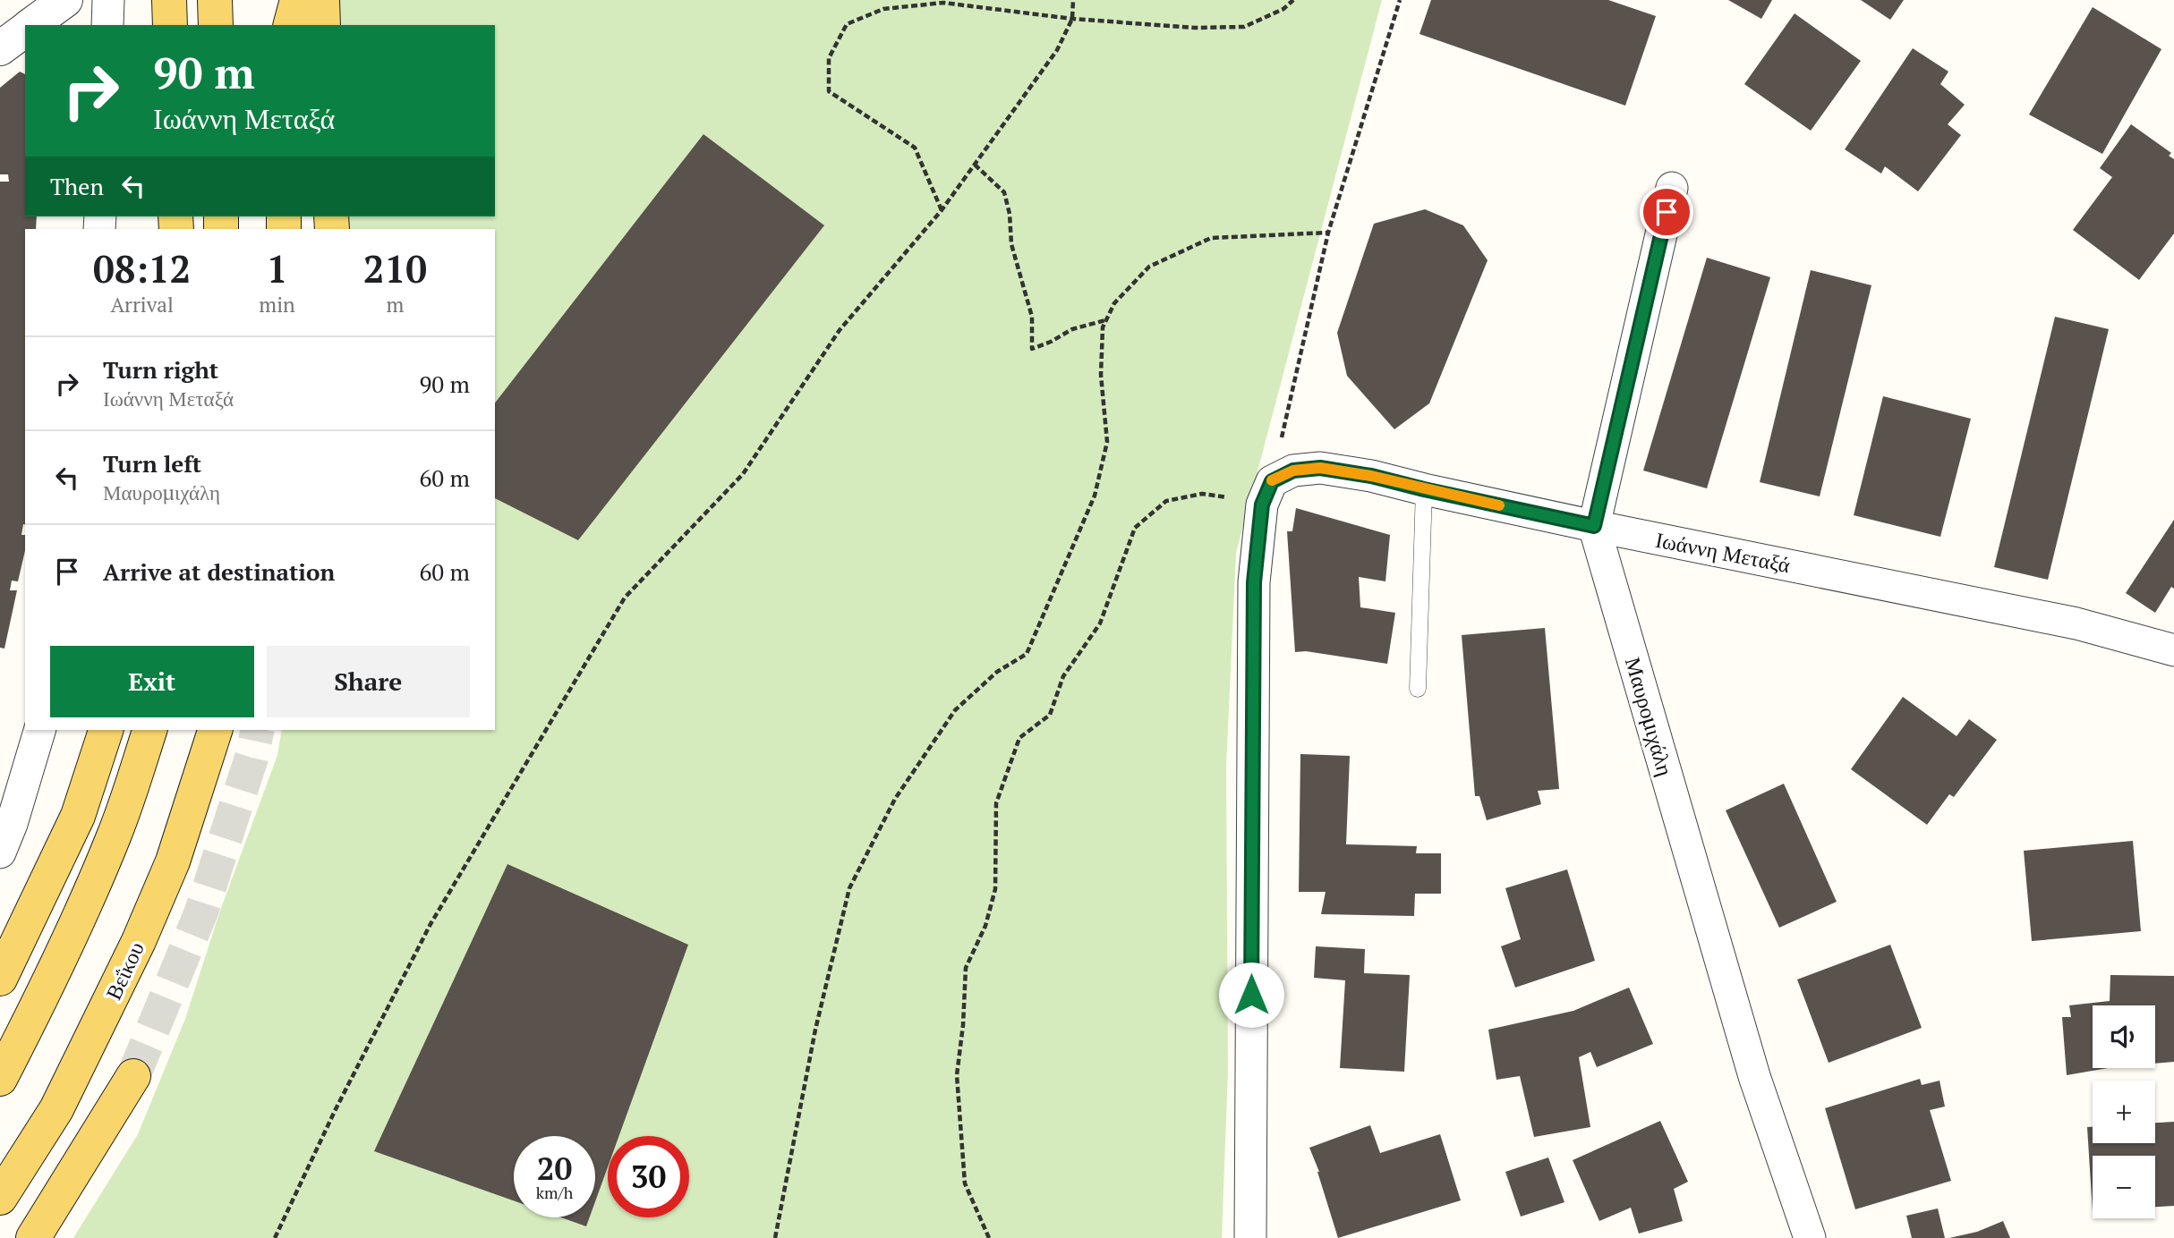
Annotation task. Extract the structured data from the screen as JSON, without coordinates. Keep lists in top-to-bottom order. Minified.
{"streets":{"main road":["Βεΐκου"],"street":["Ιωάννη Μεταξά","Μαυρομιχάλη"]},"crossings":[["Ιωάννη Μεταξά","Μαυρομιχάλη"]],"page":{"turn":["90 m","Ιωάννη Μεταξά"],"then":"Then","eta":["08:12","Arrival","1","min","210","m"],"list":[{"name":"Turn right","note":"Ιωάννη Μεταξά","value":"90 m"},{"name":"Turn left","note":"Μαυρομιχάλη","value":"60 m"},{"name":"Arrive at destination","value":"60 m"}],"buttons":["Exit","Share"],"map_buttons":["+","−"],"speed":"20 km/h","limit":"30"}}
